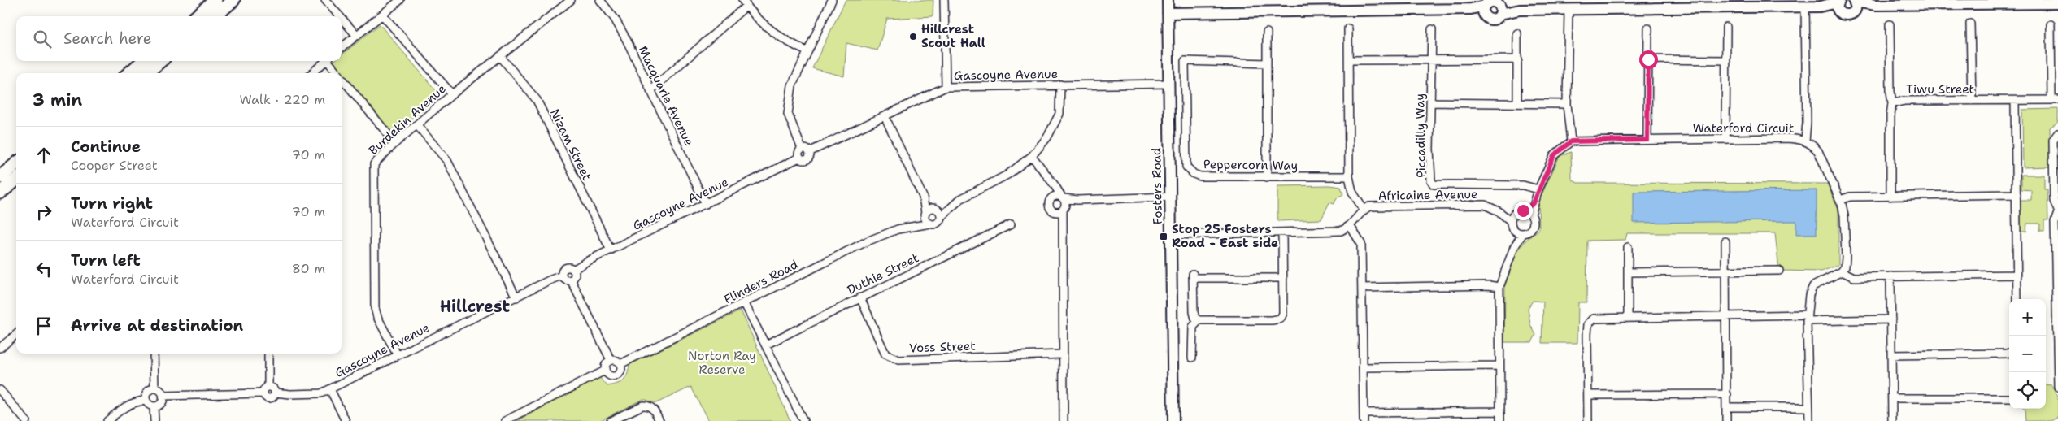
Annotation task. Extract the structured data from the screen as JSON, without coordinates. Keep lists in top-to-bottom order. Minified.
{"streets":{"street":["Gascoyne Avenue","Tiwu Street","Macquarie Avenue","Burdekin Avenue","Waterford Circuit","Piccadilly Way","Nizam Street","Peppercorn Way","Fosters Road","Africaine Avenue","Duthie Street","Flinders Road","Voss Street"]},"crossings":[["Gascoyne Avenue","Macquarie Avenue"],["Gascoyne Avenue","Burdekin Avenue"],["Gascoyne Avenue","Nizam Street"],["Gascoyne Avenue","Fosters Road"],["Burdekin Avenue","Nizam Street"],["Duthie Street","Voss Street"]],"districts":["Hillcrest"],"parks":["Norton Ray Reserve"],"places":{"other":["Hillcrest Scout Hall"],"transit":["Stop 25 Fosters Road - East side"]},"page":{"search":"Search here","heading":["3 min","Walk · 220 m"],"list":[["Continue","Cooper Street","70 m"],["Turn right","Waterford Circuit","70 m"],["Turn left","Waterford Circuit","80 m"],"Arrive at destination"],"map_buttons":["+","−"]}}
